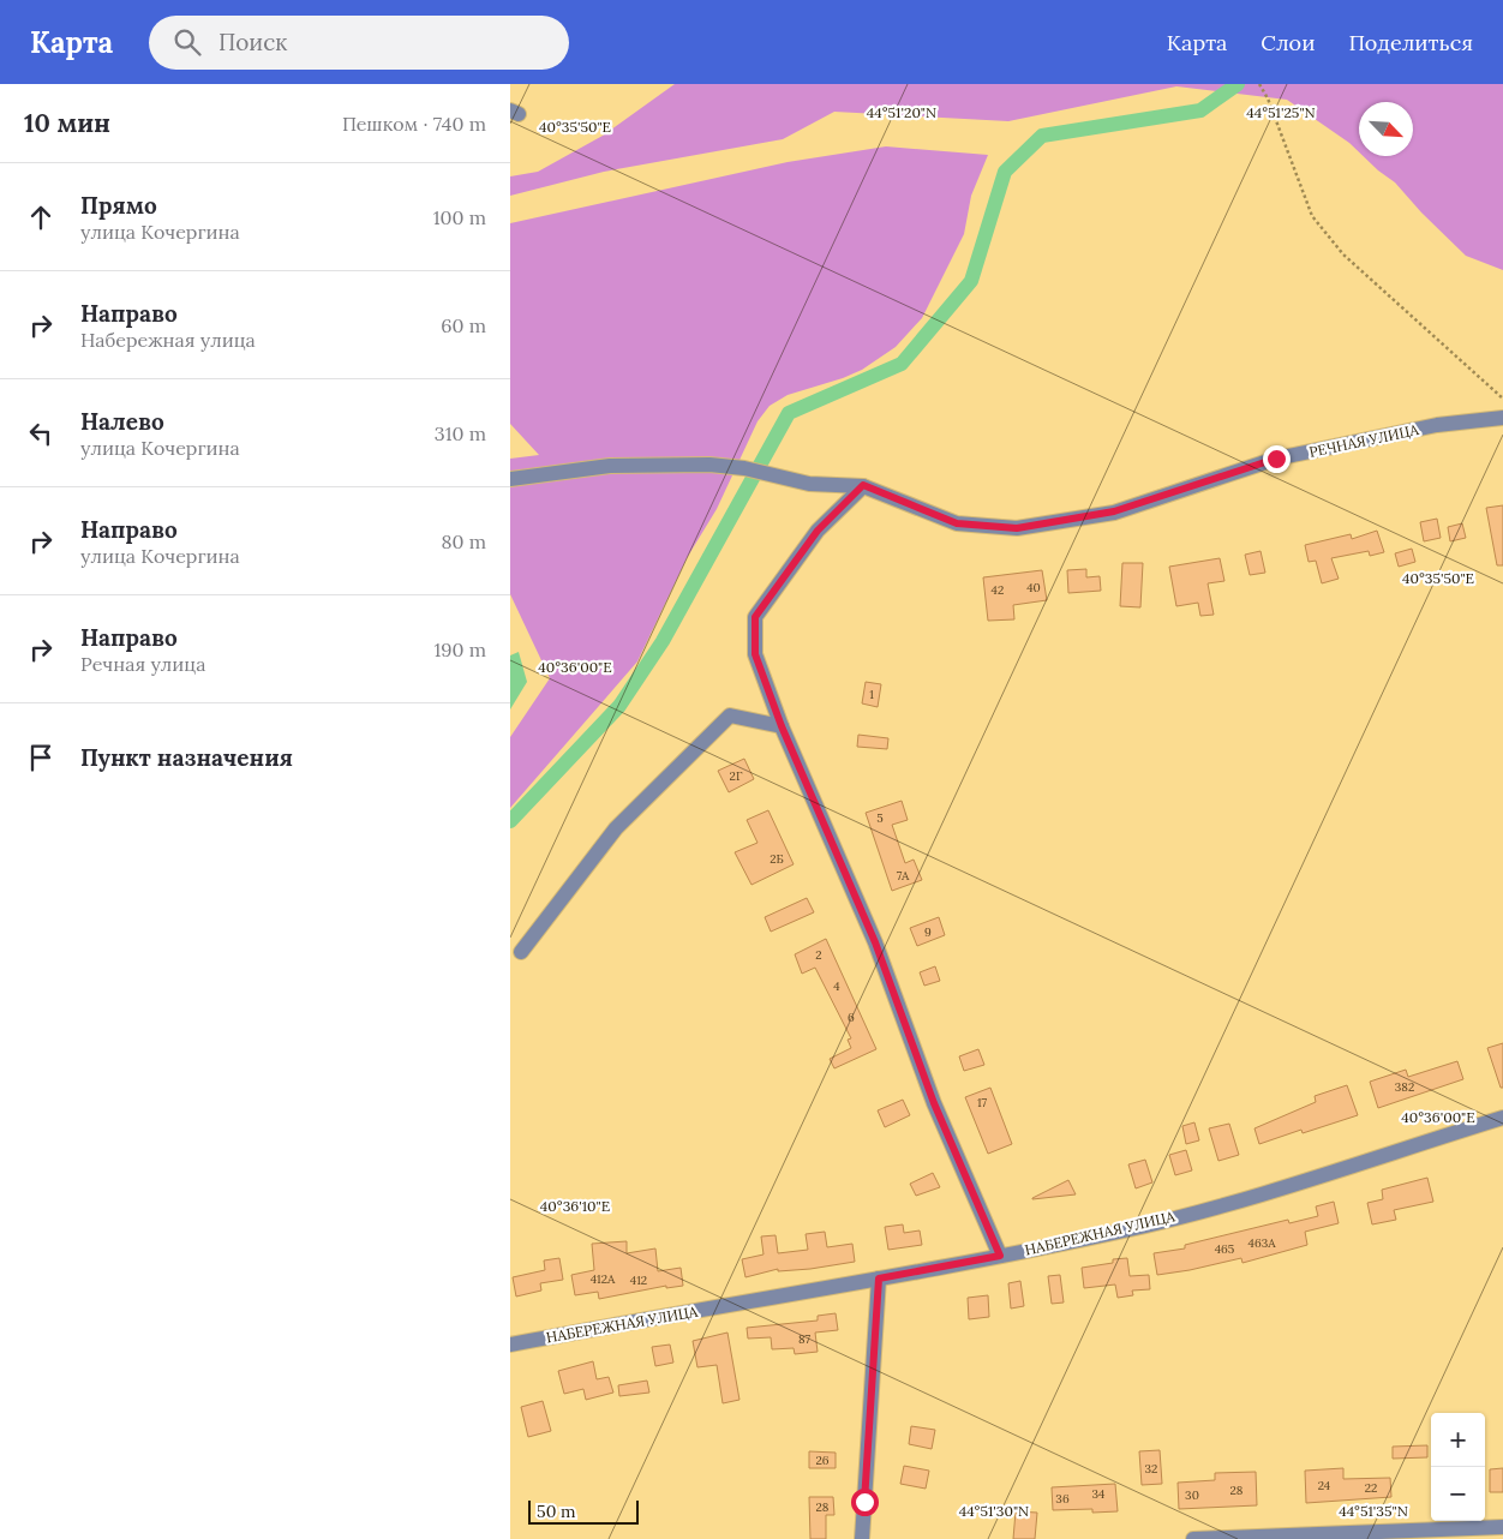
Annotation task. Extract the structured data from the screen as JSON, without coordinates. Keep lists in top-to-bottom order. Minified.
{"streets":{"street":["РЕЧНАЯ УЛИЦА","НАБЕРЕЖНАЯ УЛИЦА"]},"house_numbers":["40","42","1","2Г","5","2Б","7А","9","2","4","6","382","17","463А","465","412А","412","87","26","32","24","22","28","34","30","36","28"],"scale_bar":"50 m","north":"bottom right","page":{"header":"Карта","search":"Поиск","nav":["Карта","Слои","Поделиться"],"heading":["10 мин","Пешком · 740 m"],"list":[["Прямо","улица Кочергина","100 m"],["Направо","Набережная улица","60 m"],["Налево","улица Кочергина","310 m"],["Направо","улица Кочергина","80 m"],["Направо","Речная улица","190 m"],"Пункт назначения"],"map_buttons":["+","−"],"scale":"50 m"},"coordinates":["44°51'20\"N","44°51'25\"N","40°35'50\"E","40°36'00\"E","40°36'10\"E","44°51'30\"N","44°51'35\"N"]}
